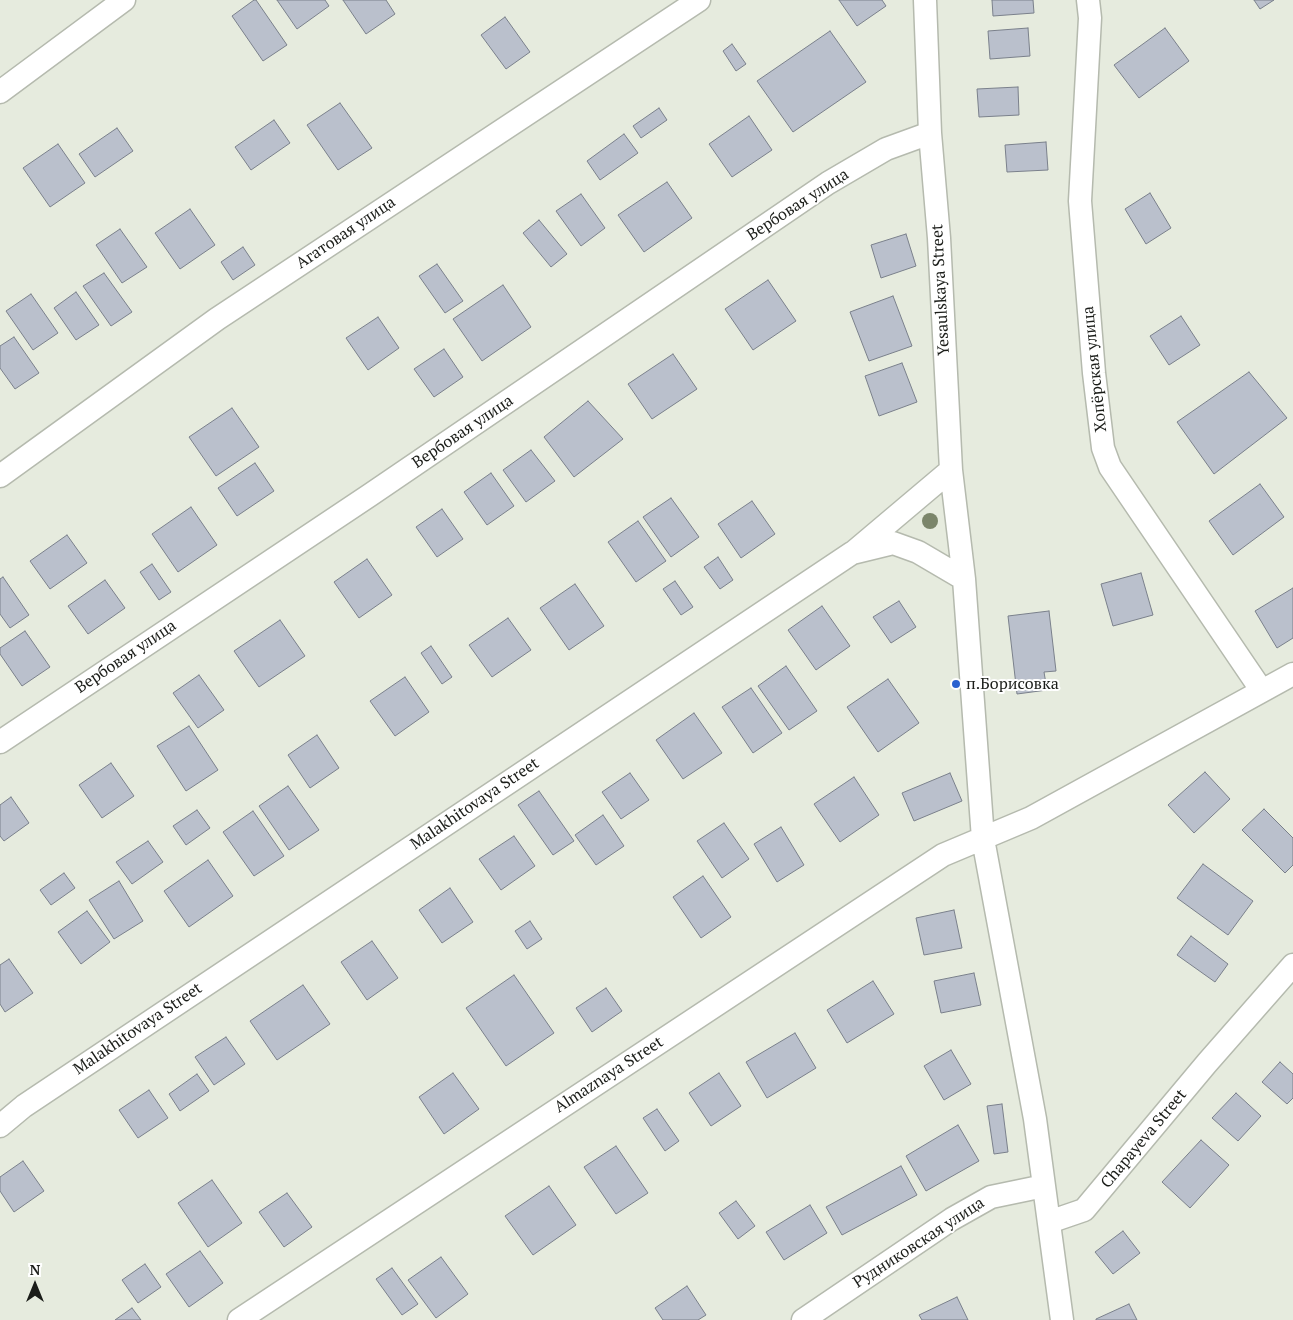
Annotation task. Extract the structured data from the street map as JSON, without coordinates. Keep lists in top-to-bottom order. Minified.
{"streets":{"street":["Вербовая улица","Агатовая улица","Yesaulskaya Street","Хопёрская улица","Malakhitovaya Street","Almaznaya Street","Chapayeva Street","Рудниковская улица"]},"crossings":[["Вербовая улица","Yesaulskaya Street"],["Yesaulskaya Street","Malakhitovaya Street"],["Yesaulskaya Street","Almaznaya Street"],["Yesaulskaya Street","Chapayeva Street"],["Yesaulskaya Street","Рудниковская улица"],["Хопёрская улица","Almaznaya Street"]],"places":["п.Борисовка"],"north":"top"}
